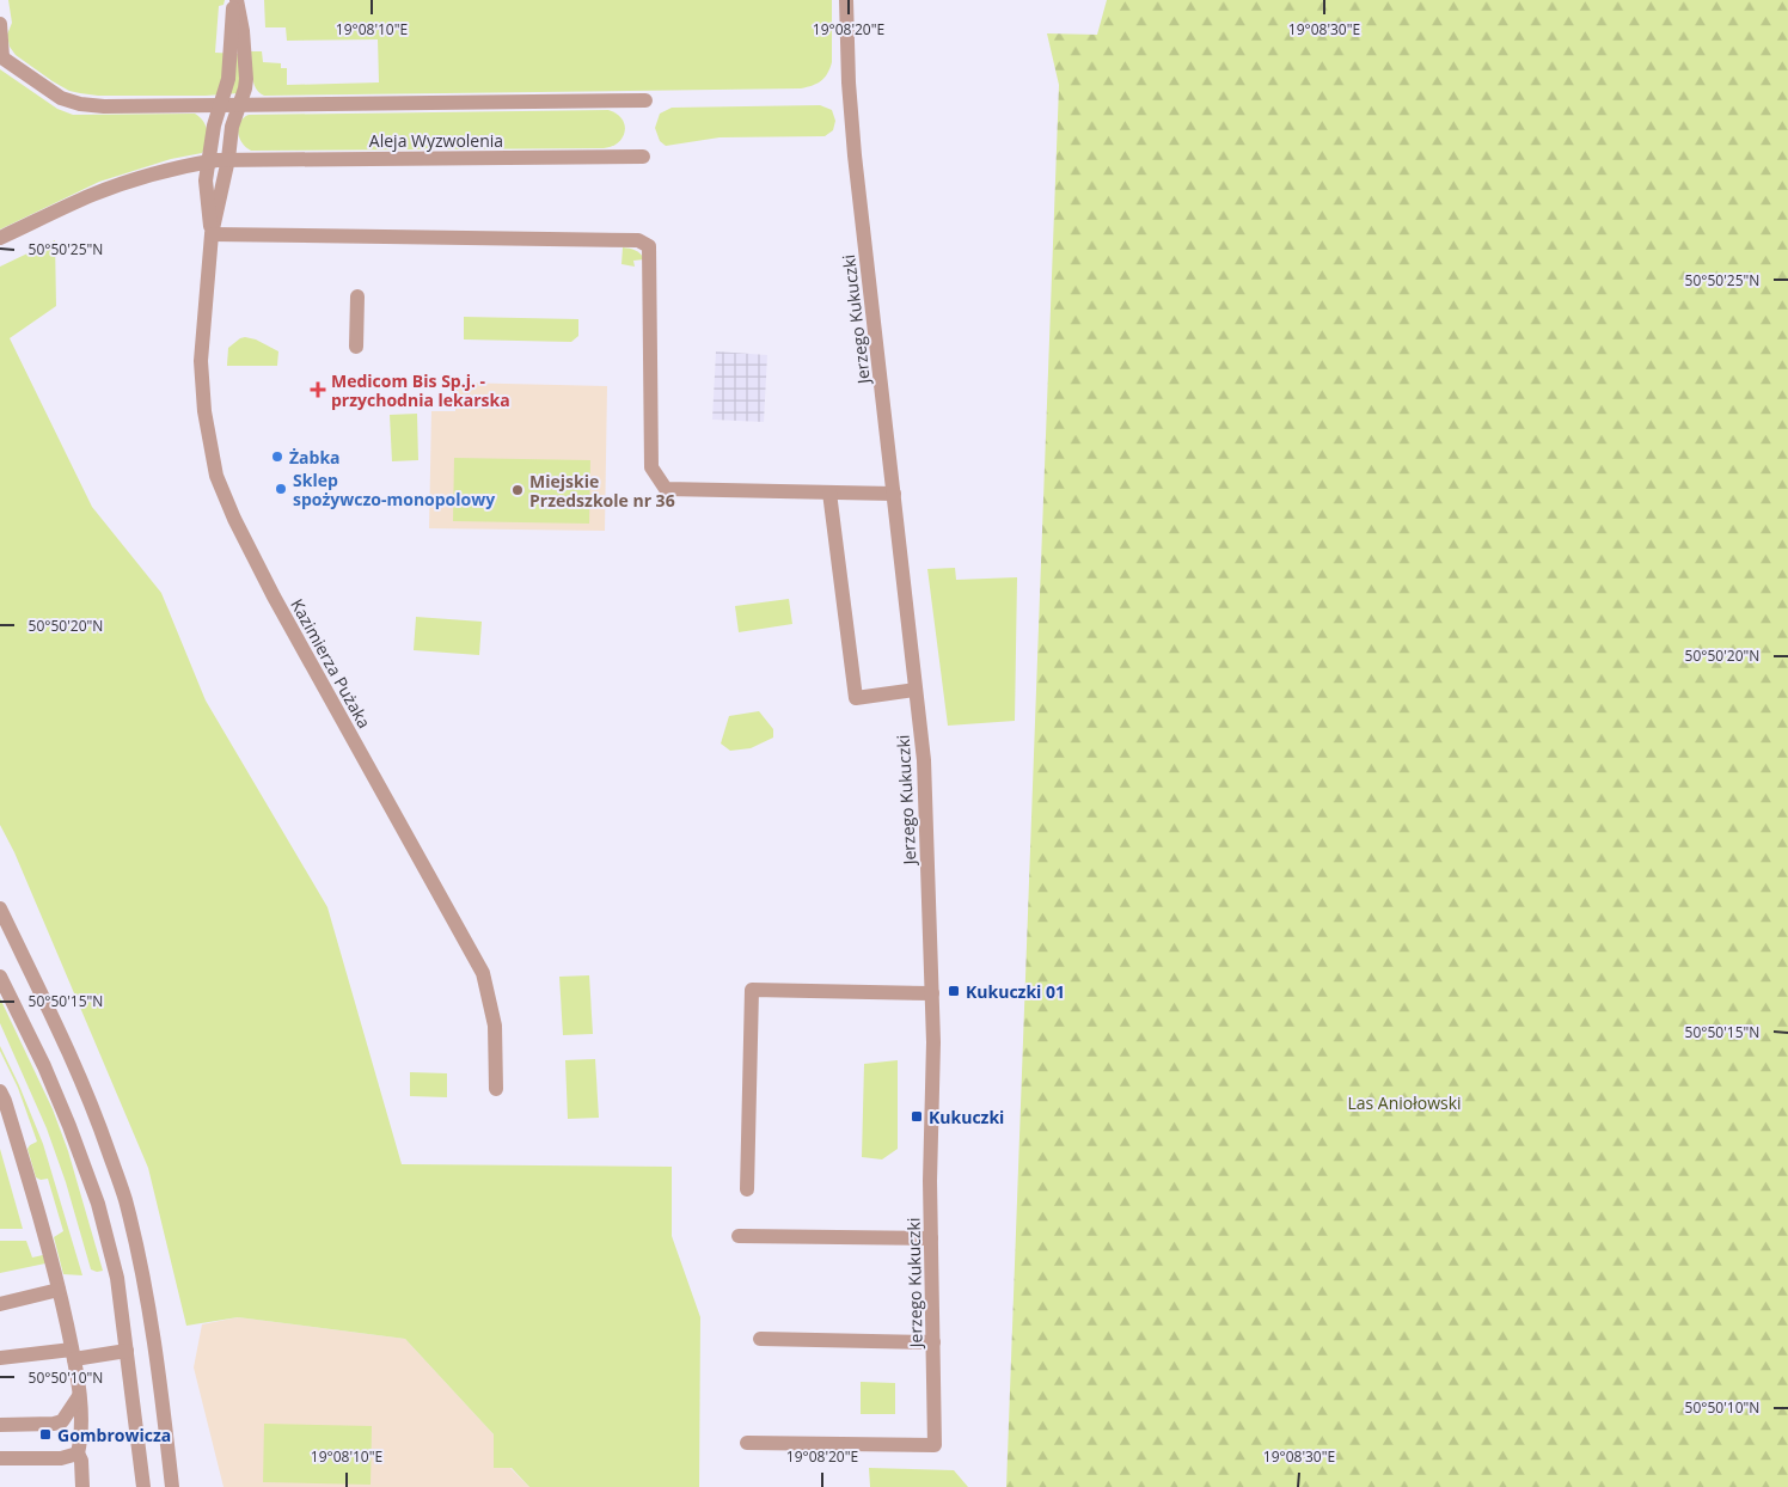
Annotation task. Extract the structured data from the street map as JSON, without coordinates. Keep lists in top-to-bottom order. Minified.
{"streets":{"street":["Aleja Wyzwolenia","Jerzego Kukuczki","Kazimierza Pużaka"]},"crossings":[["Aleja Wyzwolenia","Kazimierza Pużaka"]],"parks":["Las Aniołowski"],"places":{"health":["Medicom Bis Sp.j. - przychodnia lekarska"],"other":["Żabka","Sklep spożywczo-monopolowy","Miejskie Przedszkole nr 36"],"transit":["Kukuczki 01","Kukuczki","Gombrowicza"]},"coordinates":["19°08'10\"E","19°08'20\"E","19°08'30\"E","50°50'25\"N","50°50'20\"N","50°50'15\"N","50°50'10\"N"]}
